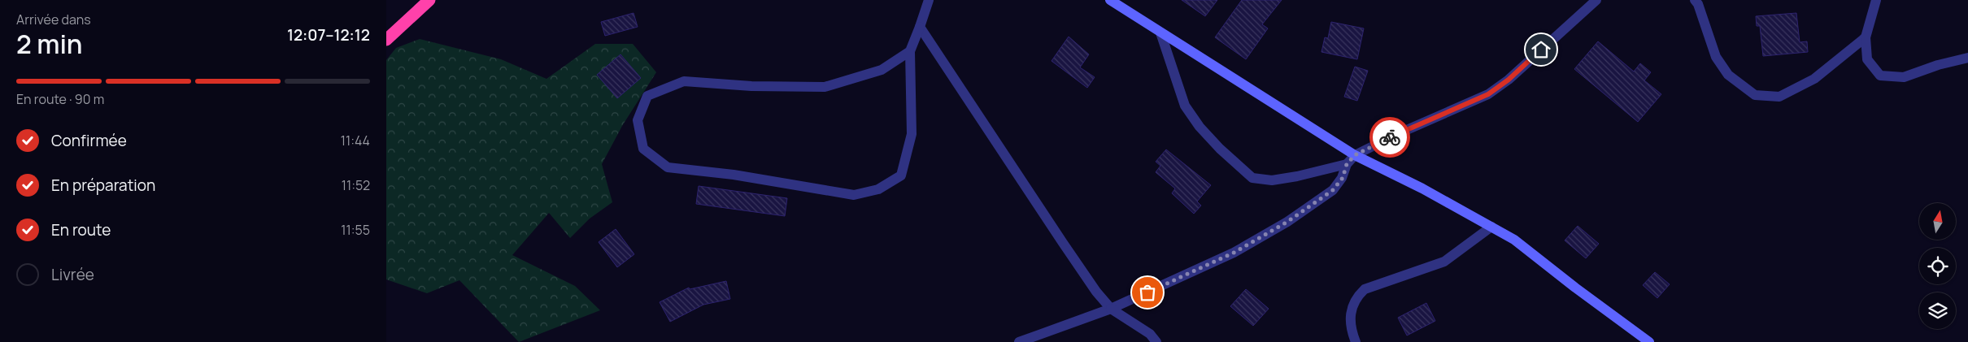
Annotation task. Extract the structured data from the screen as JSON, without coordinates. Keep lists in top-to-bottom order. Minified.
{"north":"top","page":{"heading":["2 min","Arrivée dans","12:07–12:12"],"bar":"En route · 90 m","list":[["Confirmée","11:44"],["En préparation","11:52"],["En route","11:55"],"Livrée"]}}
